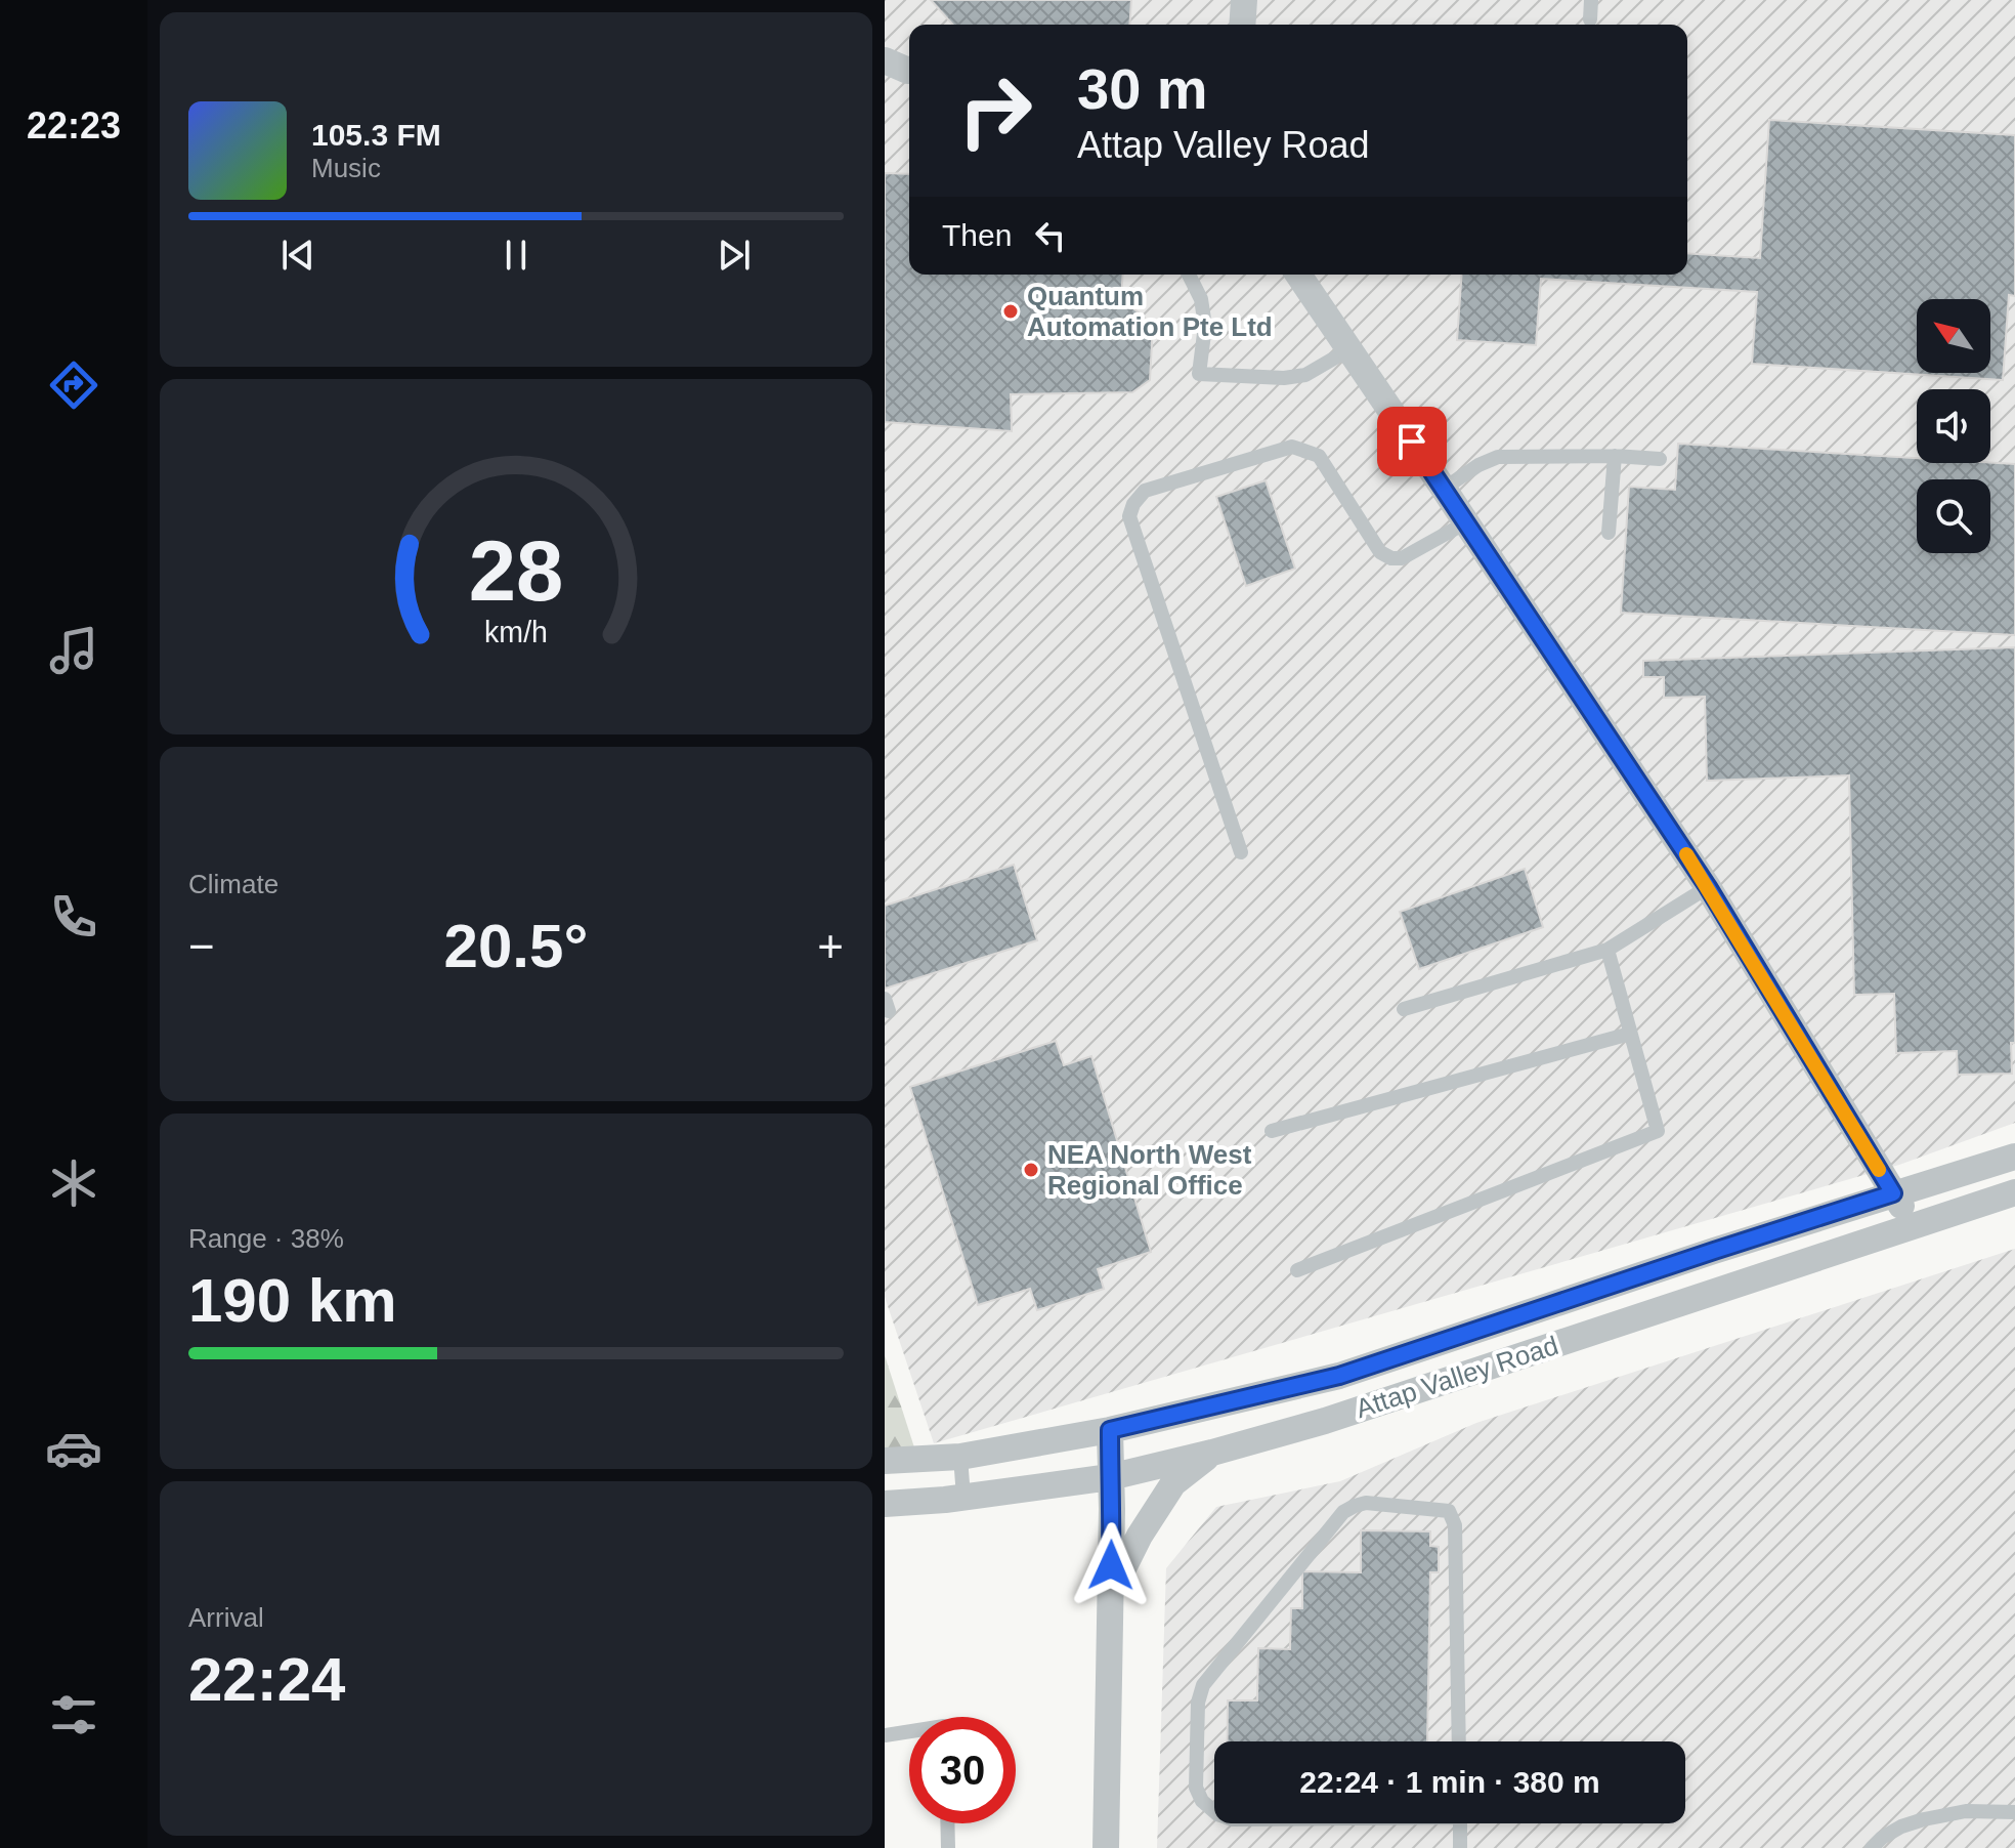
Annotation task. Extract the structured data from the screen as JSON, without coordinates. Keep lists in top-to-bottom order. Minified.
{"streets":{"street":["Attap Valley Road"]},"places":["Quantum Automation Pte Ltd","NEA North West Regional Office"],"north":"top left","page":{"tabs":"22:23","turn":["30 m","Attap Valley Road"],"song":["105.3 FM","Music"],"then":"Then","tile":["Climate",["Range · 38%","190 km"],["Arrival","22:24"]],"heat":["−","20.5°","+"],"limit":"30","trip":"22:24 · 1 min · 380 m","gauge":["28","km/h"]}}
